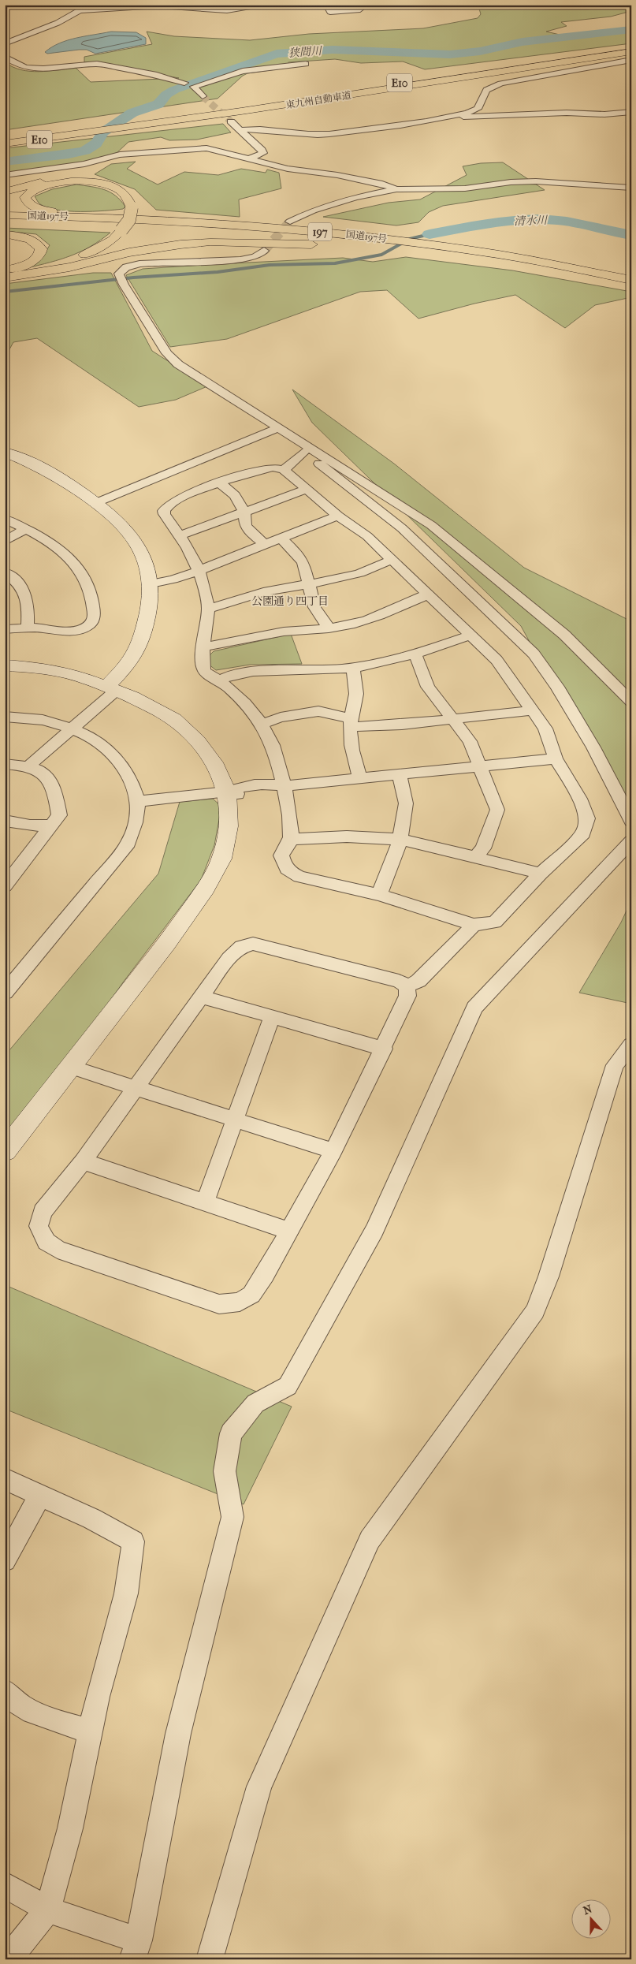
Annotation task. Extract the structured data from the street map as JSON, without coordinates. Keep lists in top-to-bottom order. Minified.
{"streets":{"highway":["E10","東九州自動車道","国道197号","197"]},"districts":["公園通り四丁目"],"water":["狭間川","清水川"],"north":"top"}
